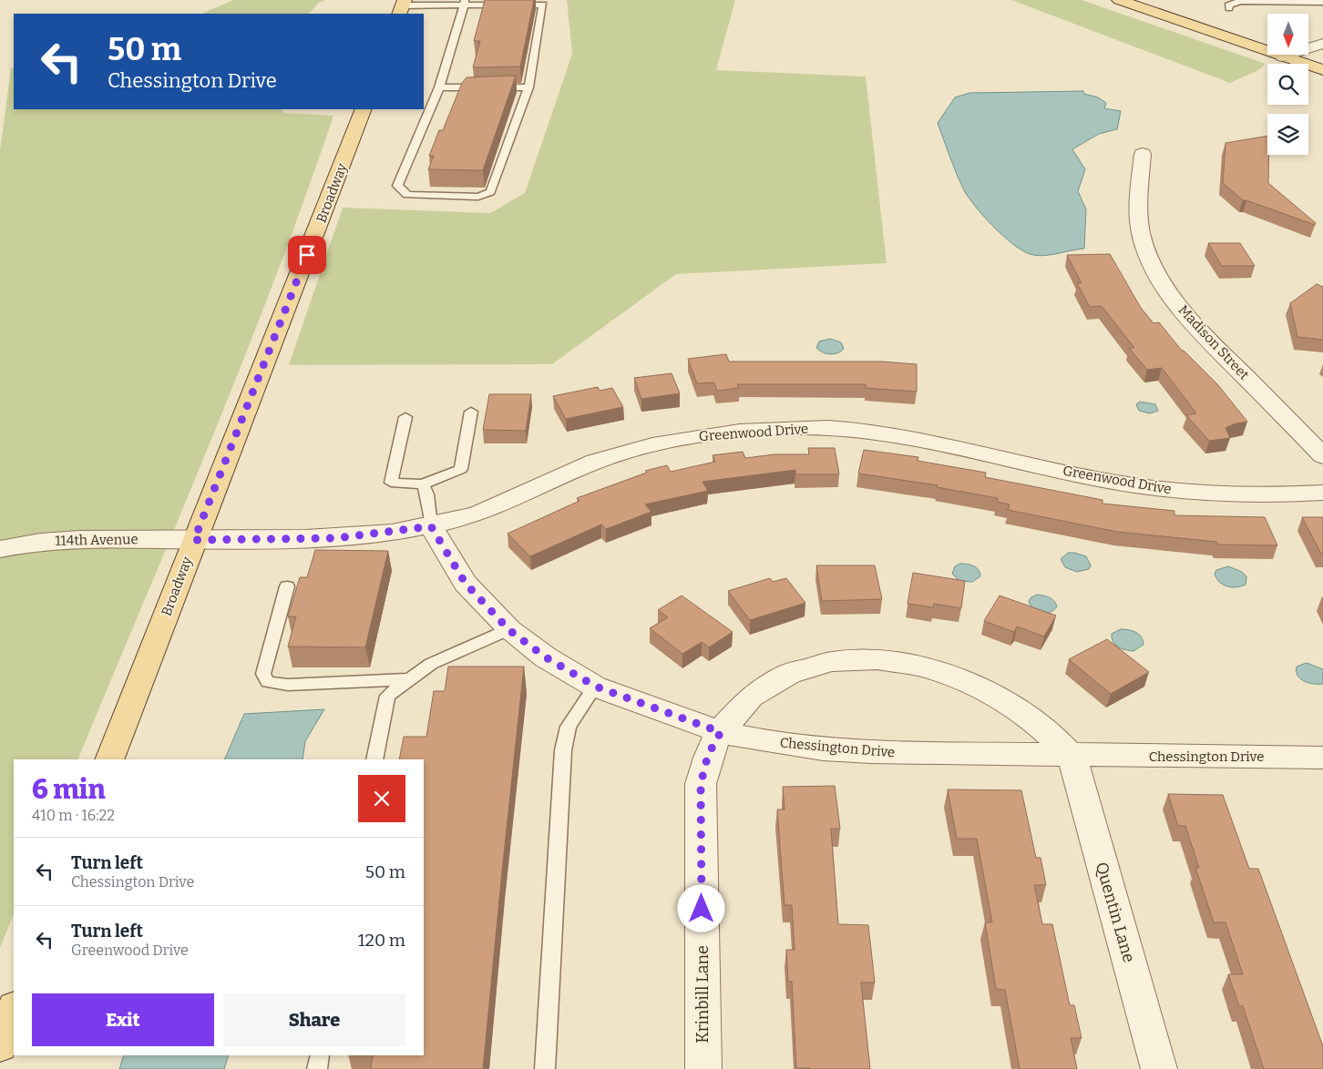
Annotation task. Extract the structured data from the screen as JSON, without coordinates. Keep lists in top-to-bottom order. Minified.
{"streets":{"main road":["Broadway"],"street":["Madison Street","Greenwood Drive","114th Avenue","Chessington Drive","Quentin Lane","Krinbill Lane"]},"crossings":[["Broadway","Greenwood Drive"],["Broadway","114th Avenue"],["Greenwood Drive","114th Avenue"],["Greenwood Drive","Chessington Drive"],["Chessington Drive","Quentin Lane"],["Chessington Drive","Krinbill Lane"],["Quentin Lane","Krinbill Lane"]],"north":"bottom","page":{"turn":["50 m","Chessington Drive"],"heading":["6 min","410 m · 16:22"],"list":[{"name":"Turn left","note":"Chessington Drive","value":"50 m"},{"name":"Turn left","note":"Greenwood Drive","value":"120 m"}],"buttons":["Exit","Share"]}}
